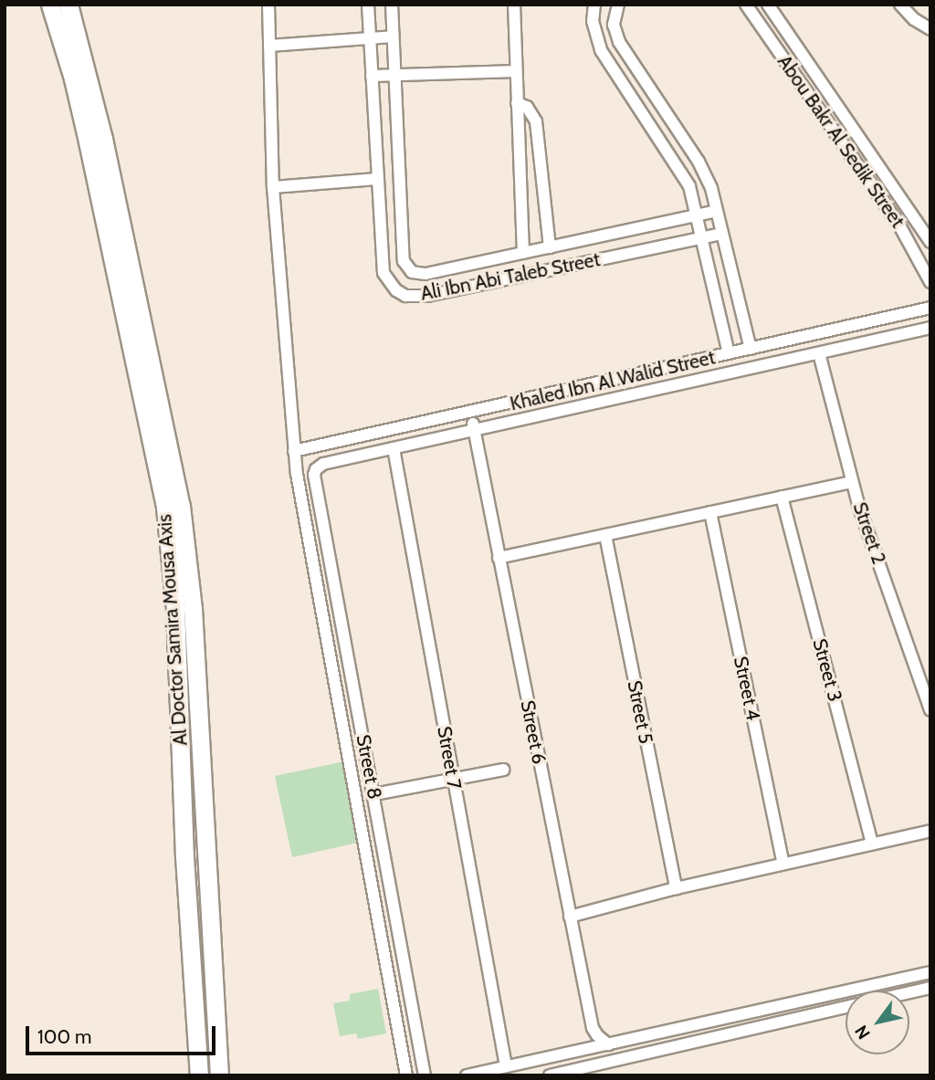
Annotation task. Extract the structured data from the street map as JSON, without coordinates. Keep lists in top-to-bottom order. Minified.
{"streets":{"main road":["Al Doctor Samira Mousa Axis"],"street":["Abou Bakr Al Sedik Street","Ali Ibn Abi Taleb Street","Khaled Ibn Al Walid Street","Street 2","Street 3","Street 4","Street 5","Street 6","Street 7","Street 8"]},"crossings":[["Khaled Ibn Al Walid Street","Street 2"],["Khaled Ibn Al Walid Street","Street 6"],["Khaled Ibn Al Walid Street","Street 7"],["Khaled Ibn Al Walid Street","Street 8"]],"scale_bar":"100 m","north":"bottom left"}
